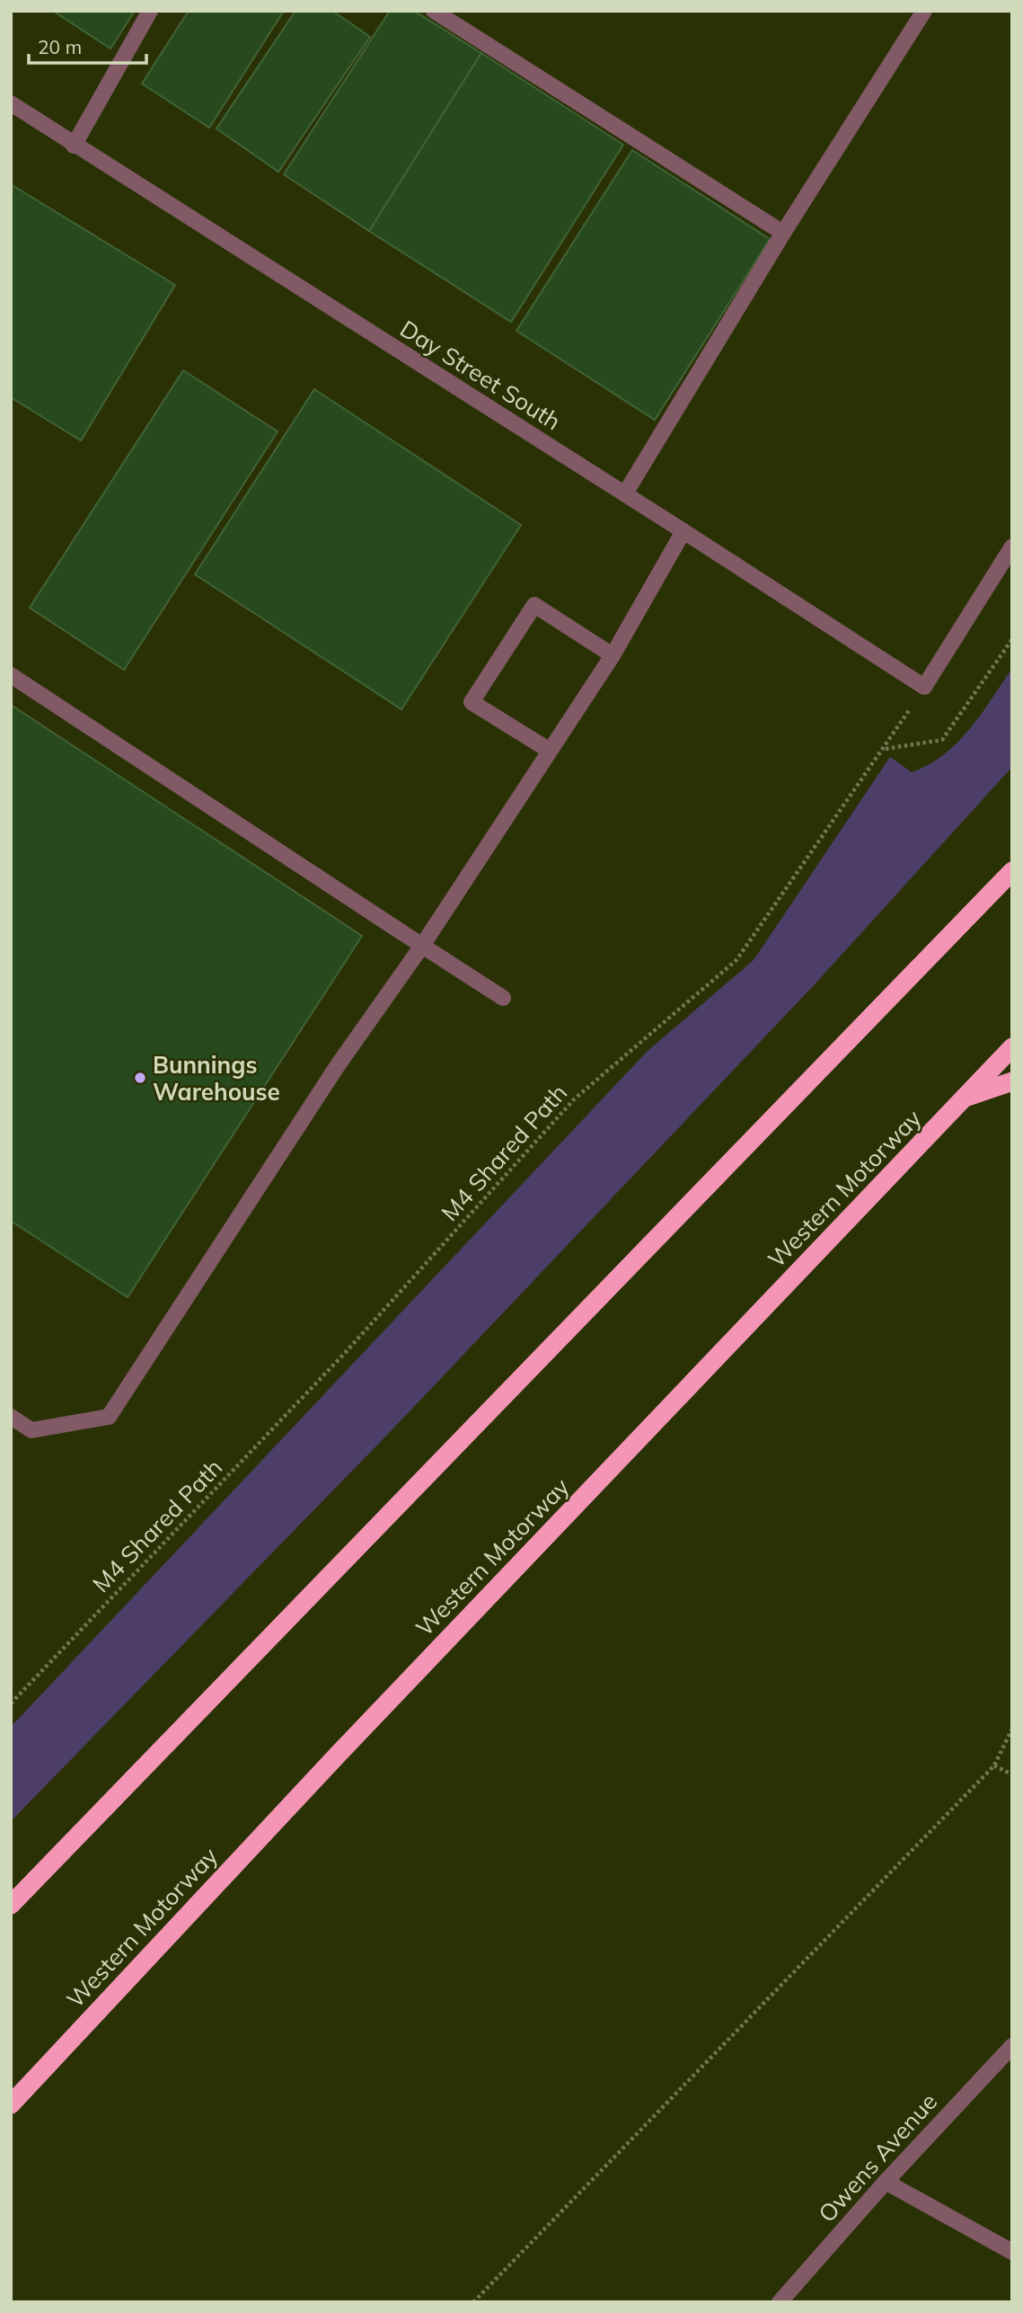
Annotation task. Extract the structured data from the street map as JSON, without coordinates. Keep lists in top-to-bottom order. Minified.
{"streets":{"highway":["Western Motorway"],"street":["Day Street South","Owens Avenue"],"path":["M4 Shared Path"]},"crossings":[["Day Street South","M4 Shared Path"]],"places":["Bunnings Warehouse"],"scale_bar":"20 m"}
